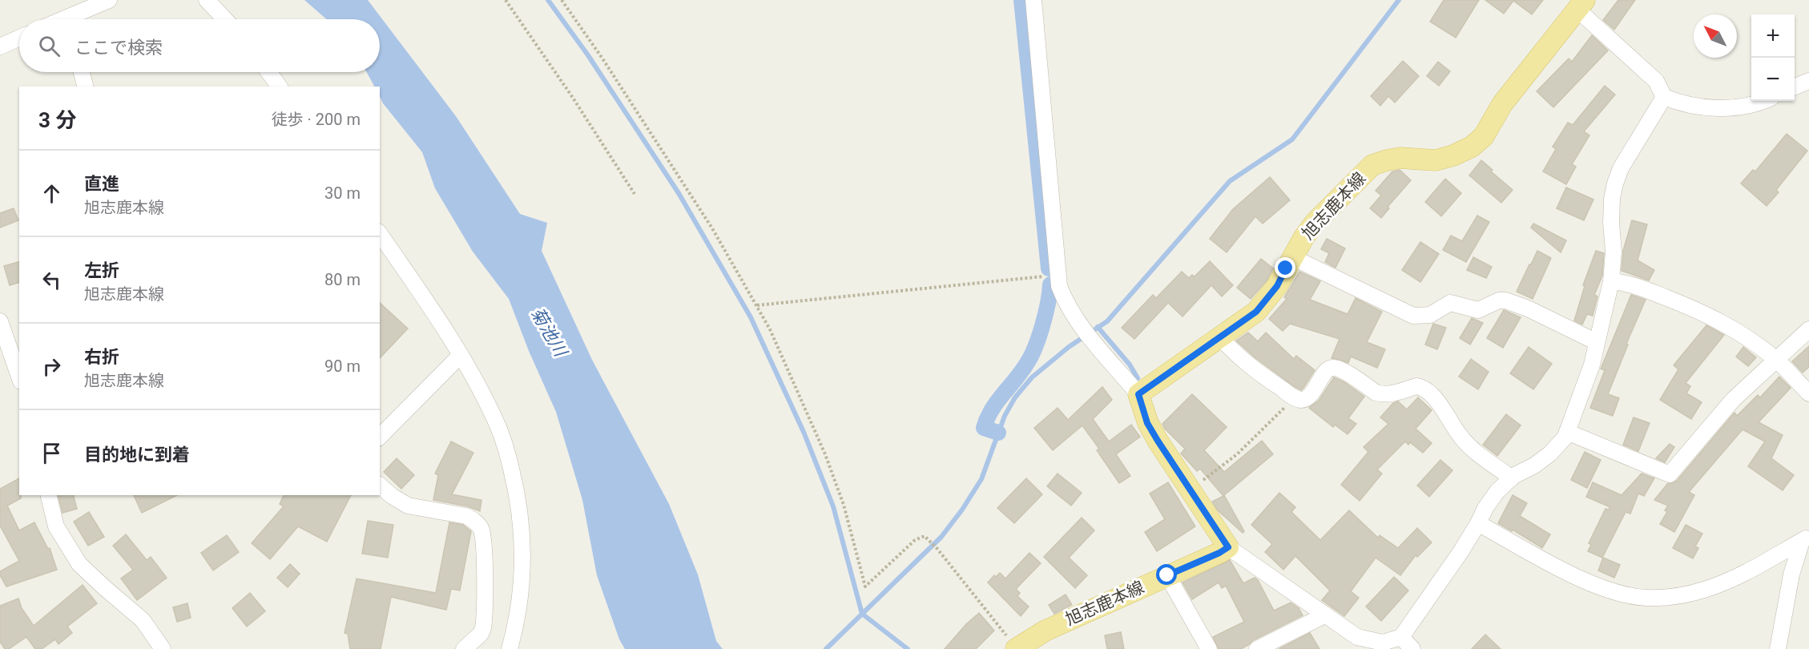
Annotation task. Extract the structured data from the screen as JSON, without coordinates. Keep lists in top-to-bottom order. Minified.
{"streets":{"main road":["旭志鹿本線"]},"water":["菊池川"],"north":"top left","page":{"map_buttons":["+","−"],"search":"ここで検索","heading":["3 分","徒歩 · 200 m"],"list":[["直進","旭志鹿本線","30 m"],["左折","旭志鹿本線","80 m"],["右折","旭志鹿本線","90 m"],"目的地に到着"]}}
